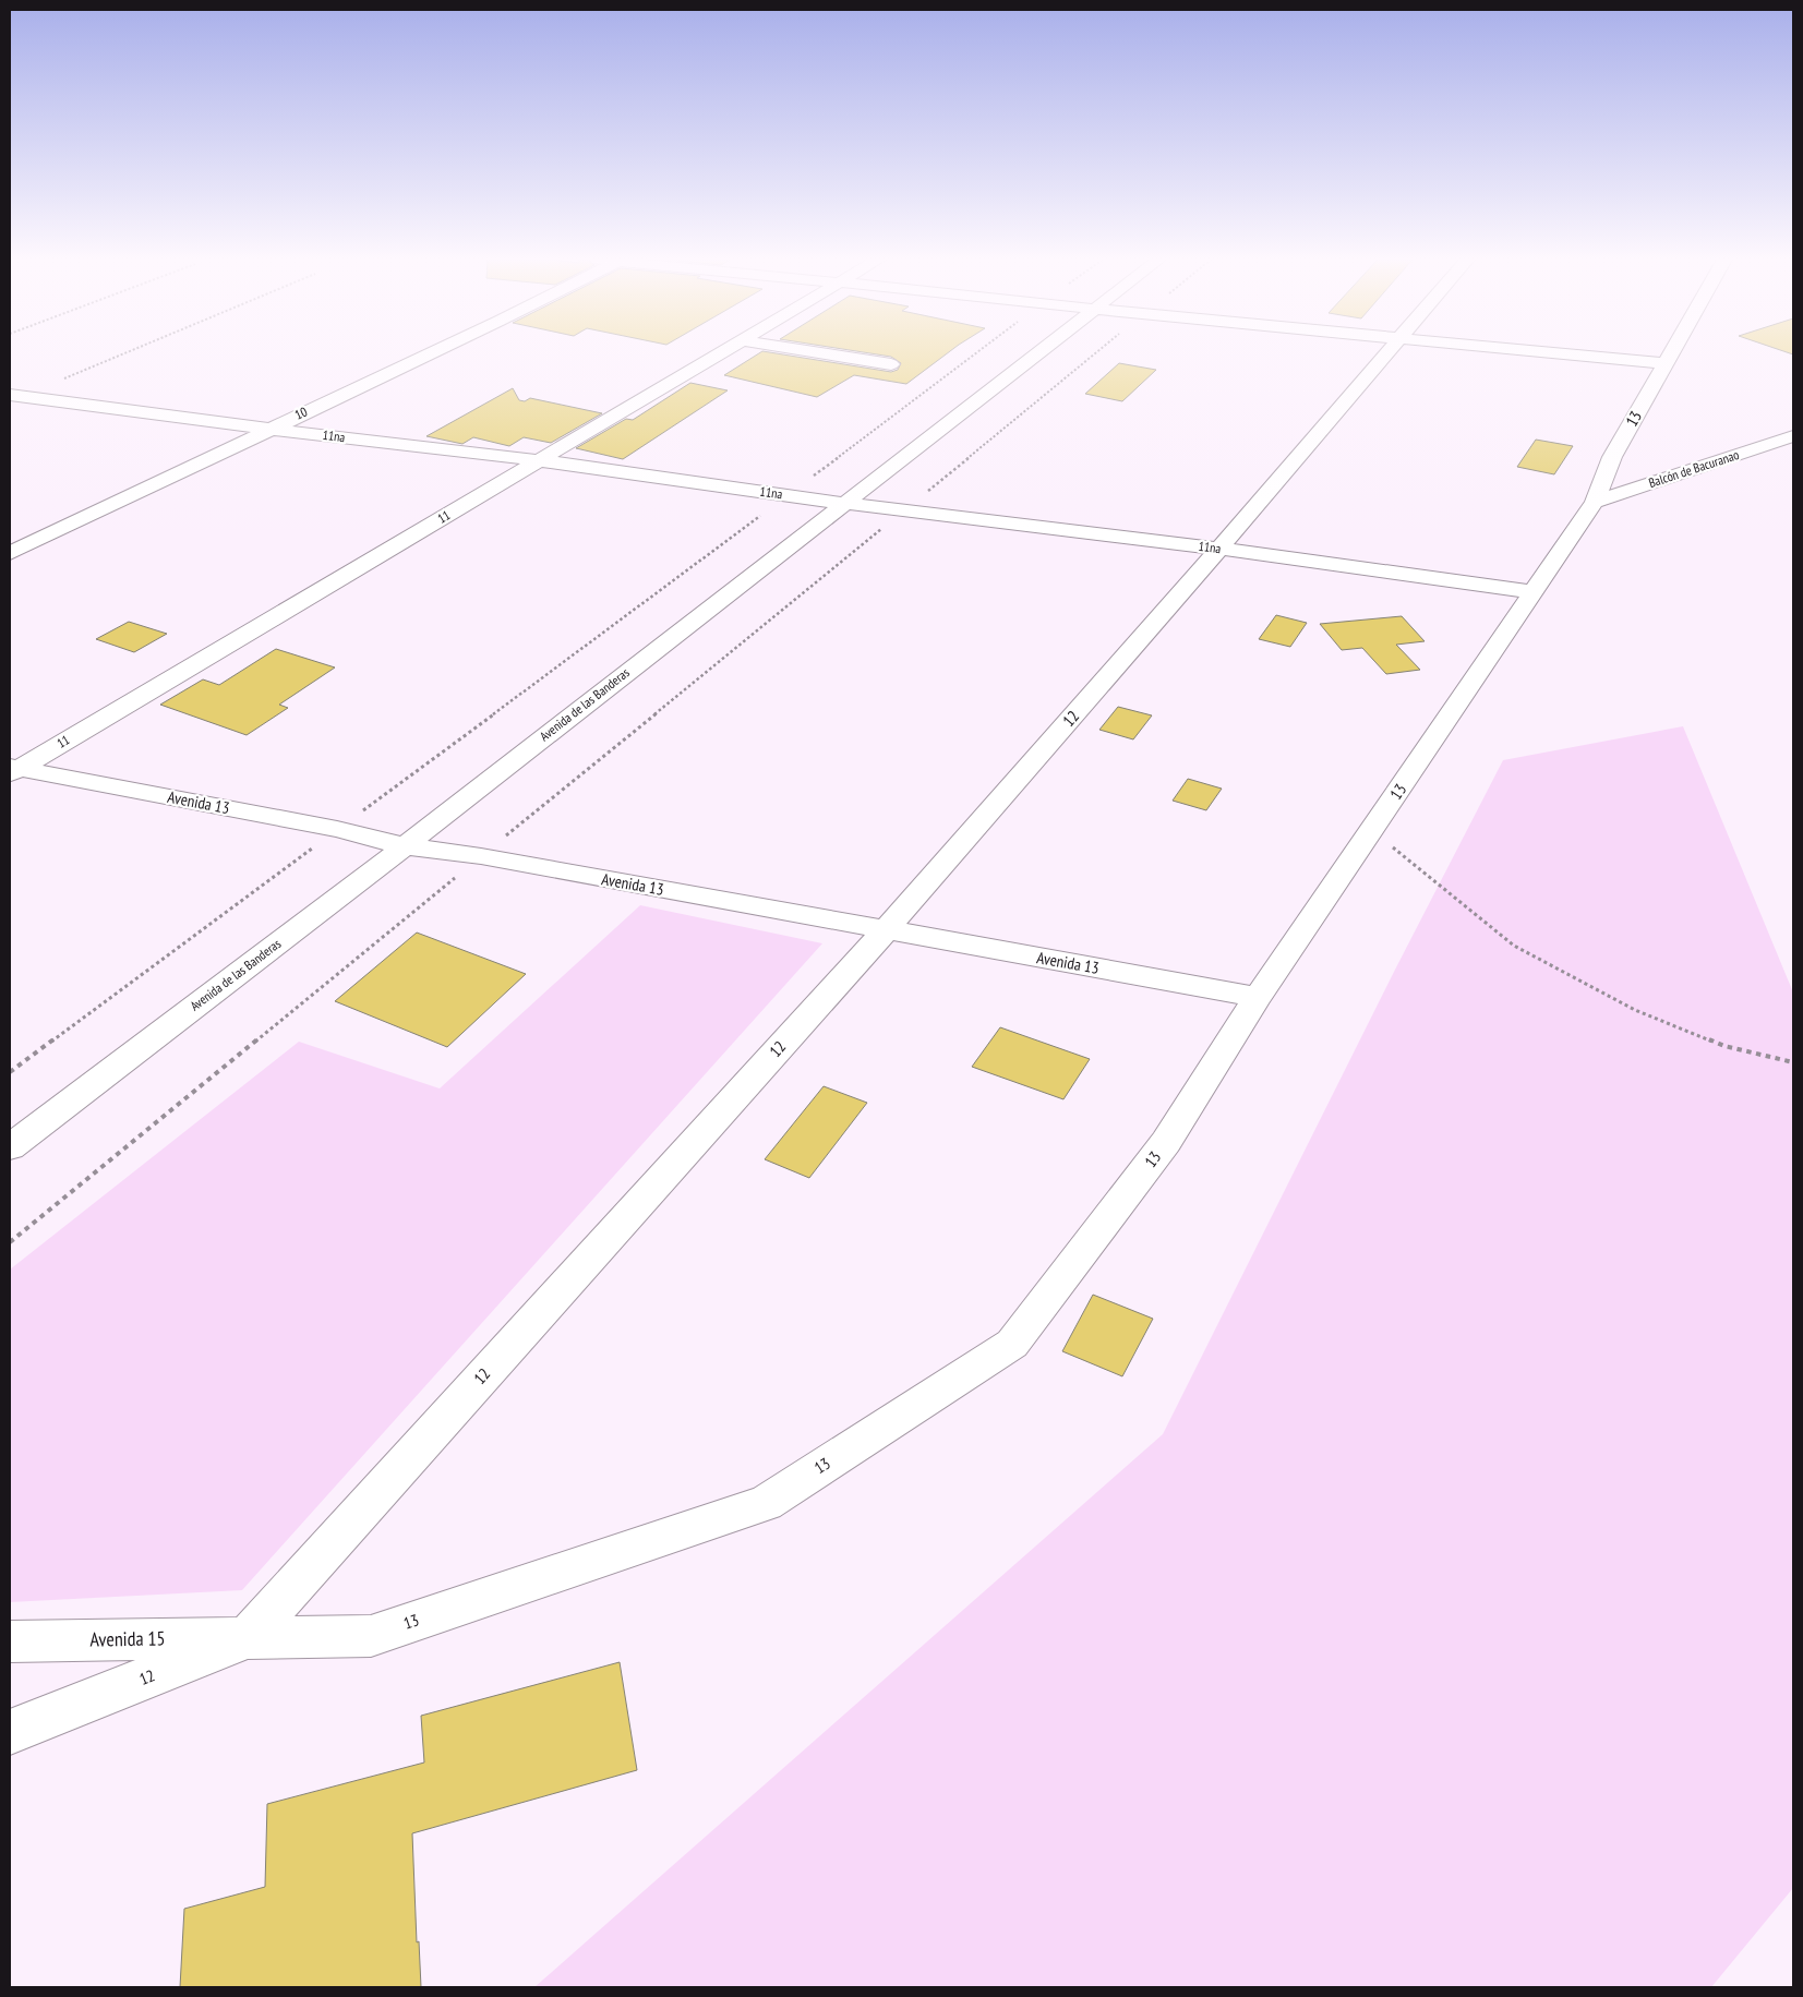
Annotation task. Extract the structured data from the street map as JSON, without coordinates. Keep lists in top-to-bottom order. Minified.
{"streets":{"street":["10","13","11na","Balcón de Bacuranao","11","Avenida de las Banderas","12","Avenida 13","Avenida 15"]},"crossings":[["10","11na"],["13","11na"],["13","Balcón de Bacuranao"],["13","12"],["13","Avenida 13"],["13","Avenida 15"],["11na","11"],["11na","Avenida de las Banderas"],["11na","12"],["11","Avenida 13"],["Avenida de las Banderas","Avenida 13"],["12","Avenida 13"],["12","Avenida 15"]]}
